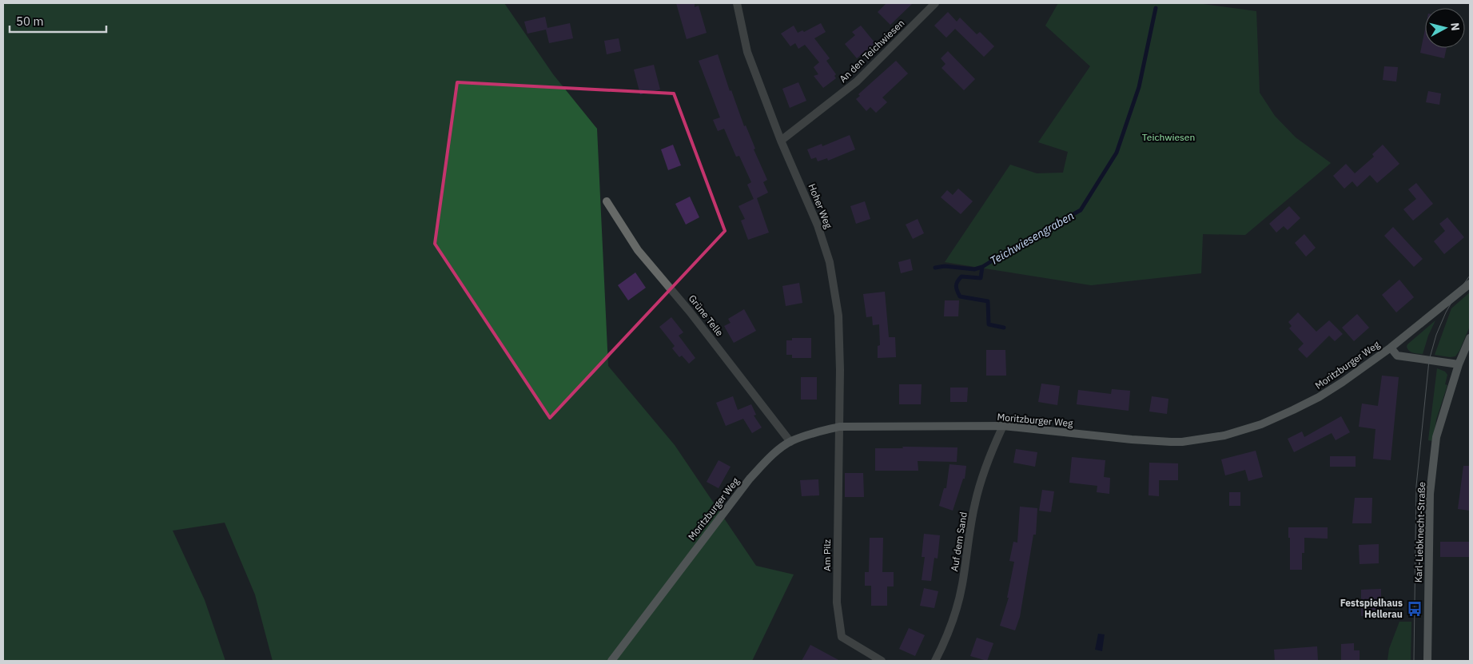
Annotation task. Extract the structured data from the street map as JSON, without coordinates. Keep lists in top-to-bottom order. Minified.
{"streets":{"street":["An den Teichwiesen","Hoher Weg","Grüne Telle","Moritzburger Weg","Karl-Liebknecht-Straße","Auf dem Sand","Am Pilz"]},"crossings":[["An den Teichwiesen","Hoher Weg"],["Hoher Weg","Moritzburger Weg"],["Hoher Weg","Am Pilz"],["Grüne Telle","Moritzburger Weg"],["Moritzburger Weg","Auf dem Sand"],["Moritzburger Weg","Am Pilz"]],"water":["Teichwiesengraben"],"parks":["Teichwiesen"],"places":{"bus stop":["Festspielhaus Hellerau"]},"scale_bar":"50 m","north":"right"}
